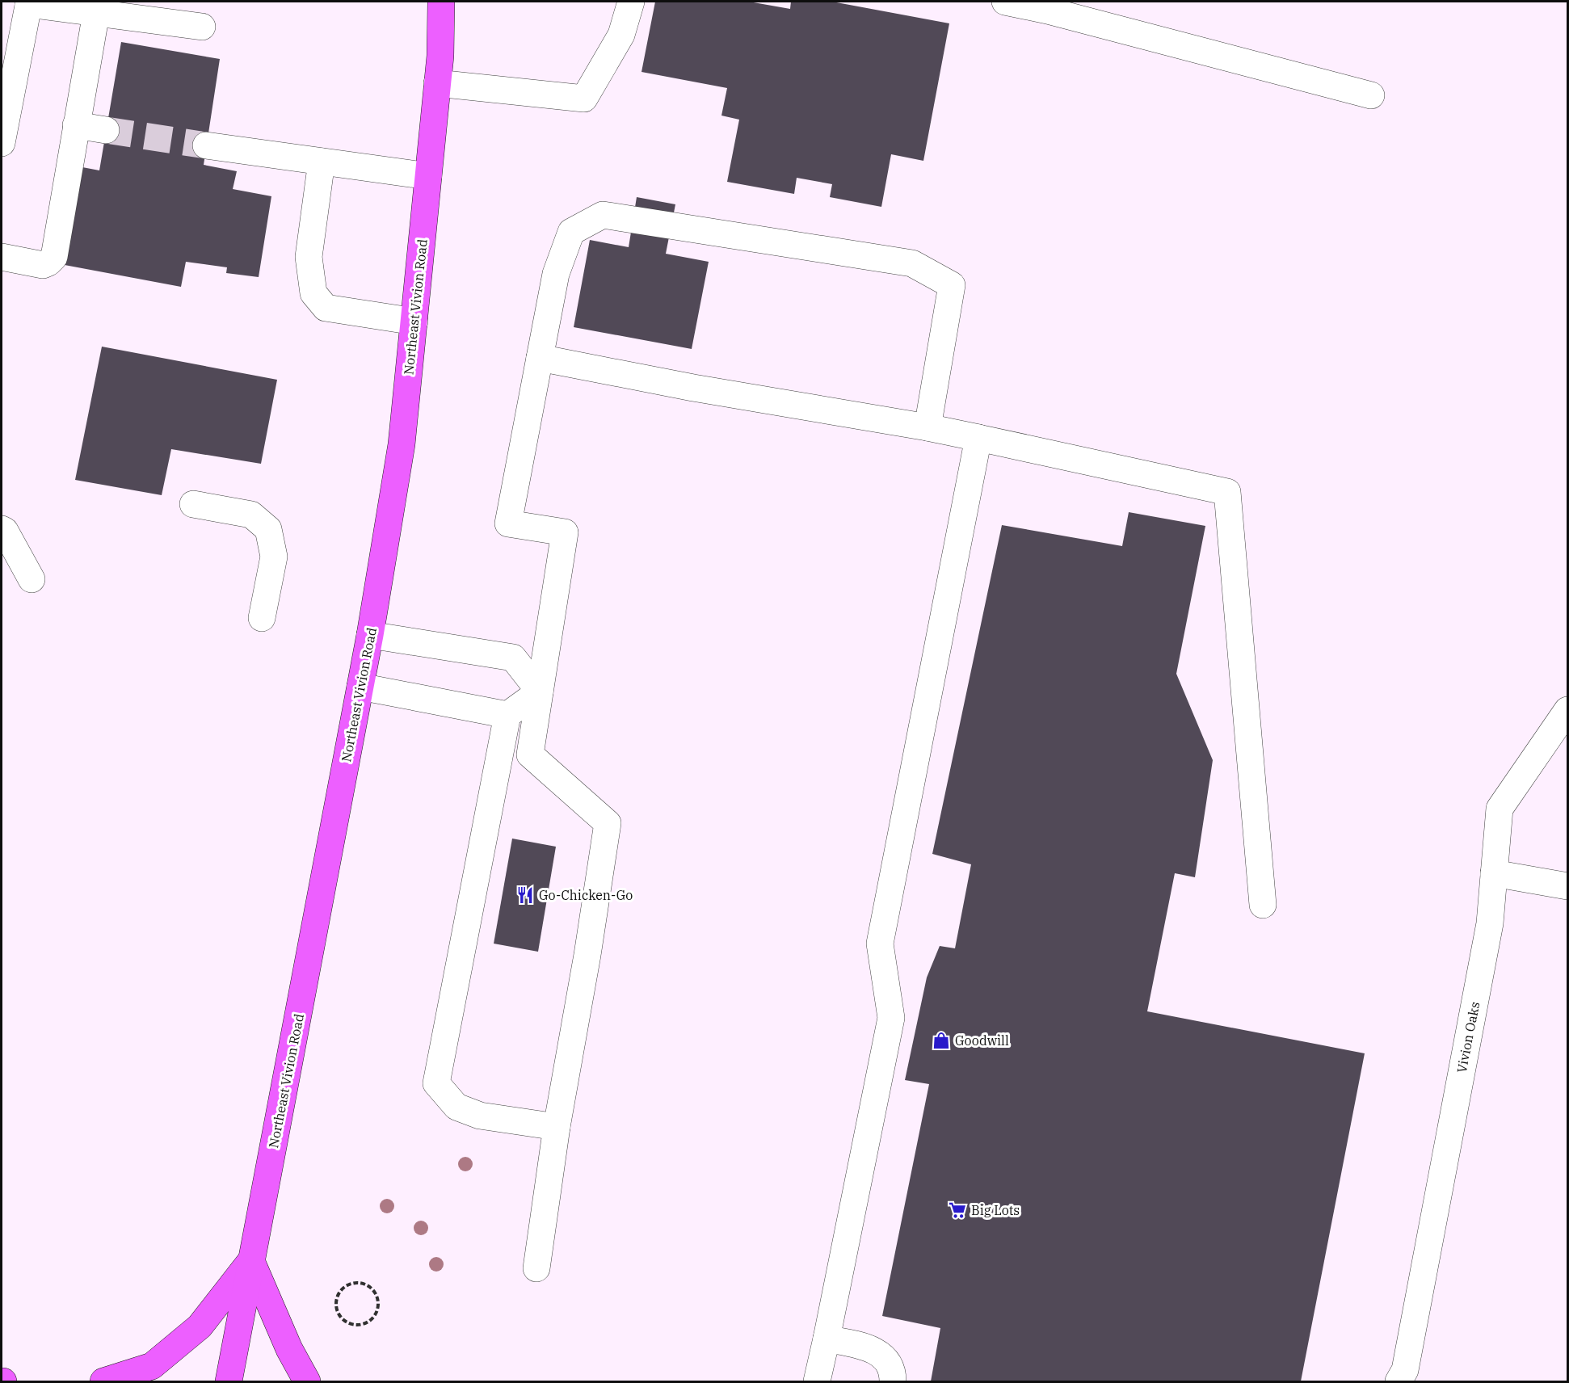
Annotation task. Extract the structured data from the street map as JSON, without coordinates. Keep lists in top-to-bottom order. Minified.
{"streets":{"main road":["Northeast Vivion Road"],"street":["Vivion Oaks"]},"places":{"restaurant":["Go-Chicken-Go"],"shop":["Goodwill"],"supermarket":["Big Lots"]}}
